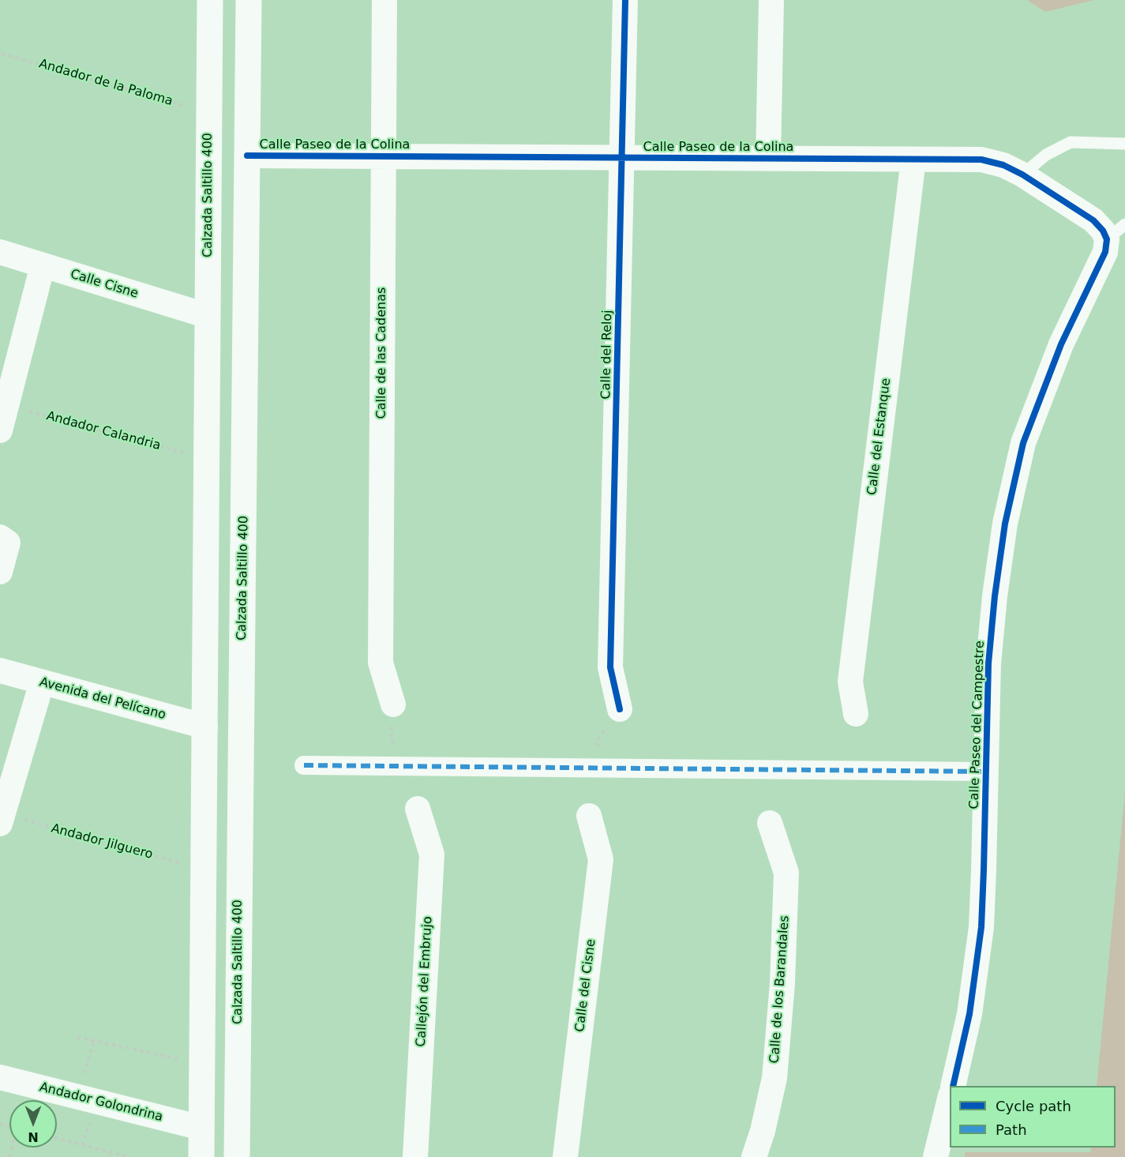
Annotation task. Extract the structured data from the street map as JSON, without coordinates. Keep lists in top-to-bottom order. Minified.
{"streets":{"main road":["Calzada Saltillo 400"],"street":["Calle Paseo de la Colina","Calle Cisne","Calle de las Cadenas","Calle del Reloj","Calle del Estanque","Avenida del Pelícano","Calle Paseo del Campestre","Callejón del Embrujo","Calle del Cisne","Calle de los Barandales","Andador Golondrina"],"path":["Andador de la Paloma","Andador Calandria","Andador Jilguero"]},"crossings":[["Andador de la Paloma","Calzada Saltillo 400"],["Calle Paseo de la Colina","Calzada Saltillo 400"],["Calle Paseo de la Colina","Calle de las Cadenas"],["Calle Paseo de la Colina","Calle del Reloj"],["Calle Paseo de la Colina","Calle del Estanque"],["Calle Paseo de la Colina","Calle Paseo del Campestre"],["Calzada Saltillo 400","Calle Cisne"],["Calzada Saltillo 400","Andador Calandria"],["Calzada Saltillo 400","Avenida del Pelícano"],["Calzada Saltillo 400","Andador Jilguero"],["Calzada Saltillo 400","Andador Golondrina"]],"legend":["Cycle path","Path"],"north":"bottom"}
